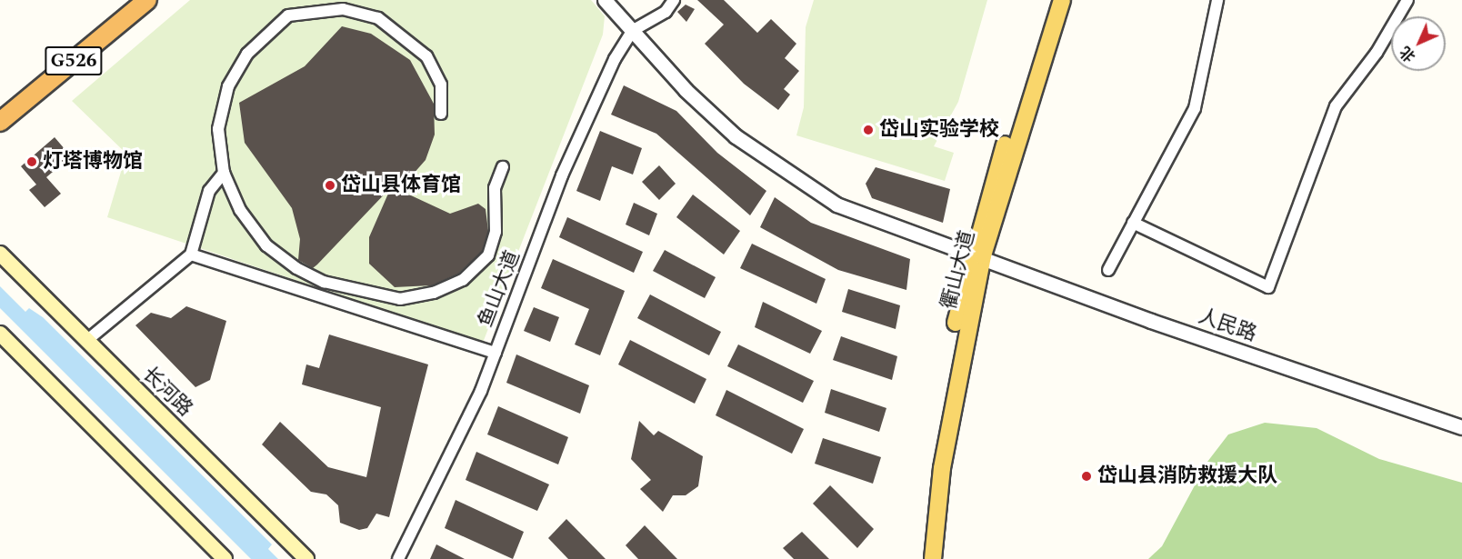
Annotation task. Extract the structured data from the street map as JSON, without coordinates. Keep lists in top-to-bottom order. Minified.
{"streets":{"highway":["G526"],"main road":["衢山大道","长河路"],"street":["鱼山大道","人民路"]},"crossings":[["衢山大道","人民路"],["鱼山大道","人民路"]],"places":["岱山实验学校","灯塔博物馆","岱山县体育馆","岱山县消防救援大队"],"north":"bottom left"}
